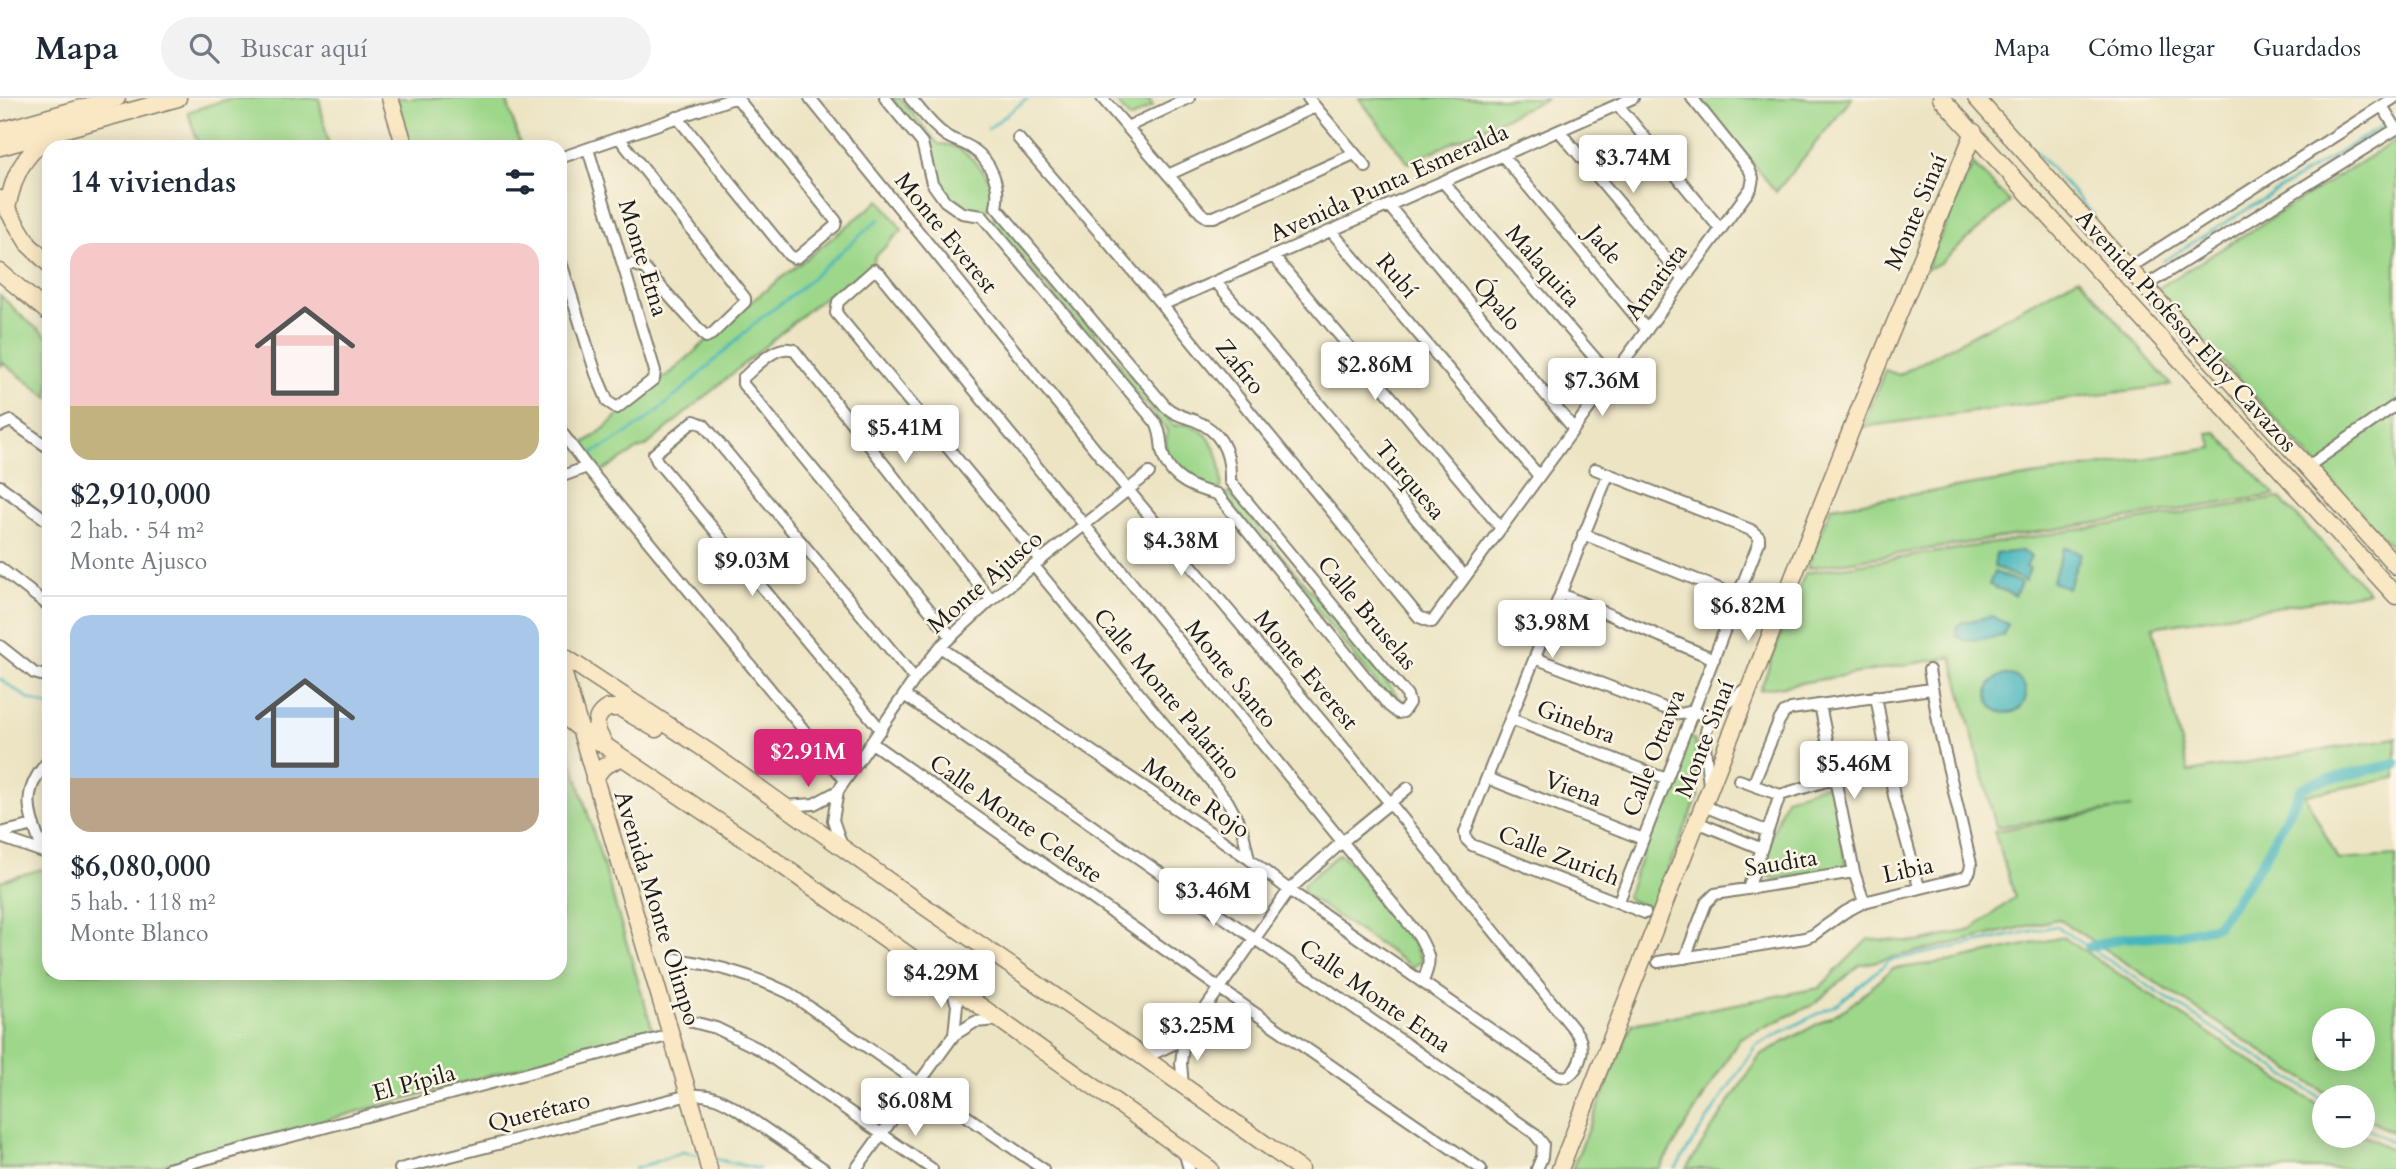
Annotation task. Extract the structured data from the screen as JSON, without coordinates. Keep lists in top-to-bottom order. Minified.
{"streets":{"main road":["Monte Sinaí","Avenida Profesor Eloy Cavazos","Avenida Monte Olimpo"],"street":["Avenida Punta Esmeralda","Monte Everest","Jade","Monte Etna","Malaquita","Rubí","Amatista","Ópalo","Zafiro","Turquesa","Monte Ajusco","Calle Bruselas","Monte Santo","Calle Monte Palatino","Ginebra","Calle Ottawa","Viena","Monte Rojo","Calle Monte Celeste","Calle Zurich","Saudita","Libia","Calle Monte Etna","El Pípila","Querétaro"]},"crossings":[["Avenida Punta Esmeralda","Jade"],["Avenida Punta Esmeralda","Malaquita"],["Avenida Punta Esmeralda","Rubí"],["Avenida Punta Esmeralda","Ópalo"],["Avenida Punta Esmeralda","Zafiro"],["Avenida Punta Esmeralda","Turquesa"],["Monte Sinaí","Avenida Profesor Eloy Cavazos"],["Monte Everest","Monte Ajusco"],["Monte Everest","Monte Rojo"],["Jade","Amatista"],["Malaquita","Amatista"],["Rubí","Amatista"],["Amatista","Ópalo"],["Amatista","Zafiro"],["Amatista","Turquesa"],["Monte Ajusco","Monte Santo"],["Monte Ajusco","Calle Monte Palatino"],["Monte Ajusco","Monte Rojo"],["Monte Ajusco","Calle Monte Celeste"],["Monte Ajusco","Calle Monte Etna"],["Monte Santo","Calle Monte Palatino"],["Monte Santo","Monte Rojo"],["Calle Monte Palatino","Monte Rojo"],["Ginebra","Calle Ottawa"],["Calle Ottawa","Viena"],["Calle Ottawa","Calle Zurich"],["Viena","Calle Zurich"],["Saudita","Libia"],["Avenida Monte Olimpo","El Pípila"],["Avenida Monte Olimpo","Querétaro"]],"page":{"header":"Mapa","search":"Buscar aquí","nav":["Mapa","Cómo llegar","Guardados"],"price":["$3.74M","$2.86M","$7.36M","$5.41M","$4.38M","$9.03M","$6.82M","$3.98M","$2.91M","$5.46M","$3.46M","$4.29M","$3.25M","$6.08M"],"heading":"14 viviendas","list":[{"name":"$2,910,000","note":"2 hab. · 54 m² · Monte Ajusco"},{"name":"$6,080,000","note":"5 hab. · 118 m² · Monte Blanco"}],"map_buttons":["+","−"]}}
